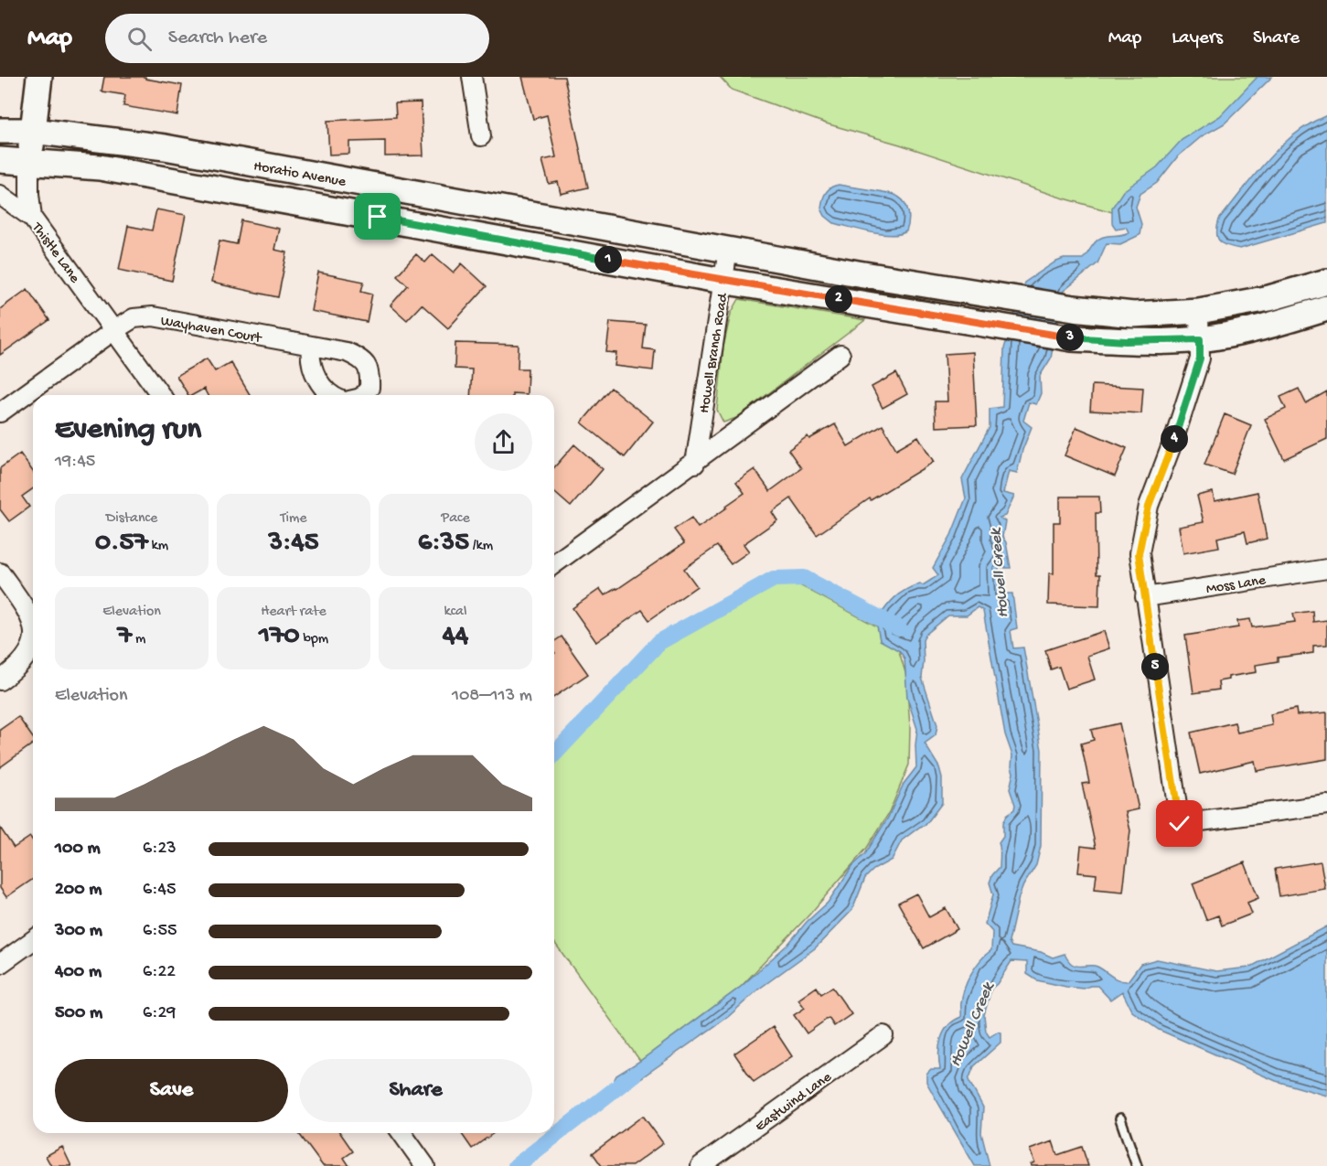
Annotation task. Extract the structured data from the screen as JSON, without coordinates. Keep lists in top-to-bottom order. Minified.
{"streets":{"main road":["Horatio Avenue","Thistle Lane","Howell Branch Road"],"street":["Wayhaven Court","Moss Lane","Eastwind Lane"]},"crossings":[["Horatio Avenue","Thistle Lane"],["Horatio Avenue","Howell Branch Road"],["Thistle Lane","Wayhaven Court"]],"water":["Howell Creek"],"page":{"header":"Map","search":"Search here","nav":["Map","Layers","Share"],"pins":["1","2","3","4","5"],"heading":["Evening run","19:45"],"stats":[["Distance","0.57 km"],["Time","3:45"],["Pace","6:35 /km"],["Elevation","7 m"],["Heart rate","170 bpm"],["kcal","44"]],"chart":["Elevation","108–113 m"],"list":[{"name":"100 m","note":"6:23"},{"name":"200 m","note":"6:45"},{"name":"300 m","note":"6:55"},{"name":"400 m","note":"6:22"},{"name":"500 m","note":"6:29"}],"buttons":["Save","Share"]}}
